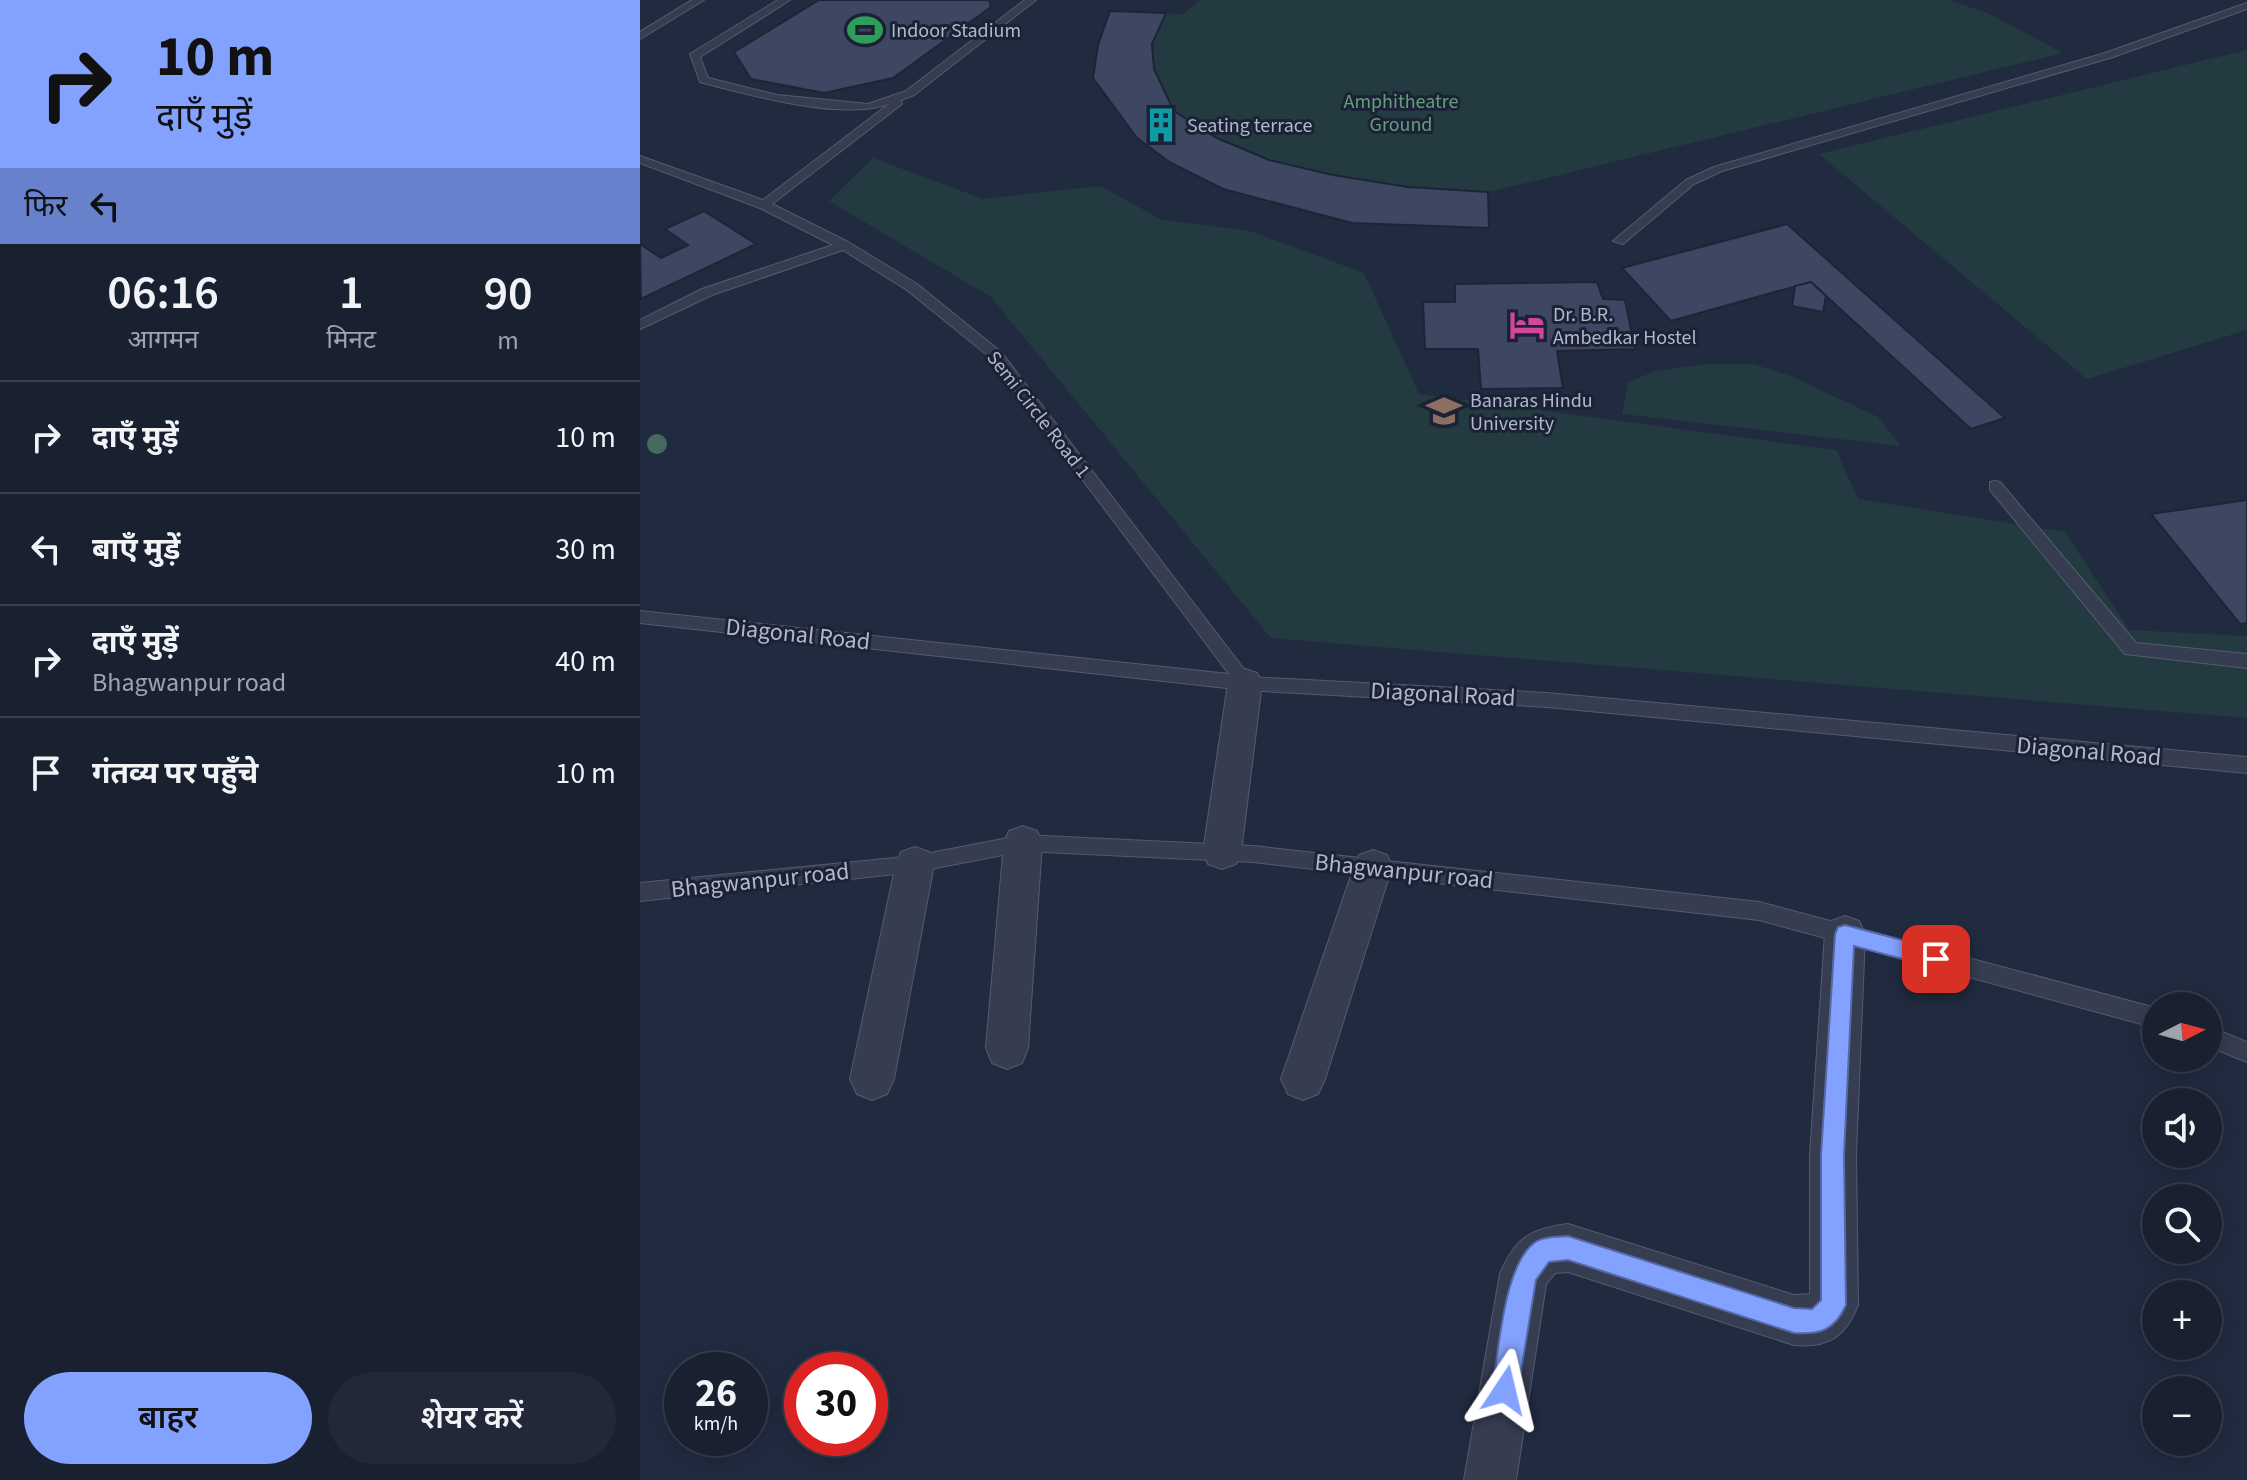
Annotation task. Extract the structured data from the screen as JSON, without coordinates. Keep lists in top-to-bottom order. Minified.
{"streets":{"lane":["Semi Circle Road 1","Diagonal Road","Bhagwanpur road"]},"crossings":[["Semi Circle Road 1","Diagonal Road"]],"parks":["Amphitheatre Ground"],"places":{"sports":["Indoor Stadium"],"building":["Seating terrace"],"hotel":["Dr. B.R. Ambedkar Hostel"],"school or university":["Banaras Hindu University"]},"north":"right","page":{"turn":["10 m","दाएँ मुड़ें"],"then":"फिर","eta":["06:16","आगमन","1","मिनट","90","m"],"list":[{"name":"दाएँ मुड़ें","value":"10 m"},{"name":"बाएँ मुड़ें","value":"30 m"},{"name":"दाएँ मुड़ें","note":"Bhagwanpur road","value":"40 m"},{"name":"गंतव्य पर पहुँचे","value":"10 m"}],"map_buttons":["+","−"],"speed":"26 km/h","limit":"30","buttons":["बाहर","शेयर करें"]}}
